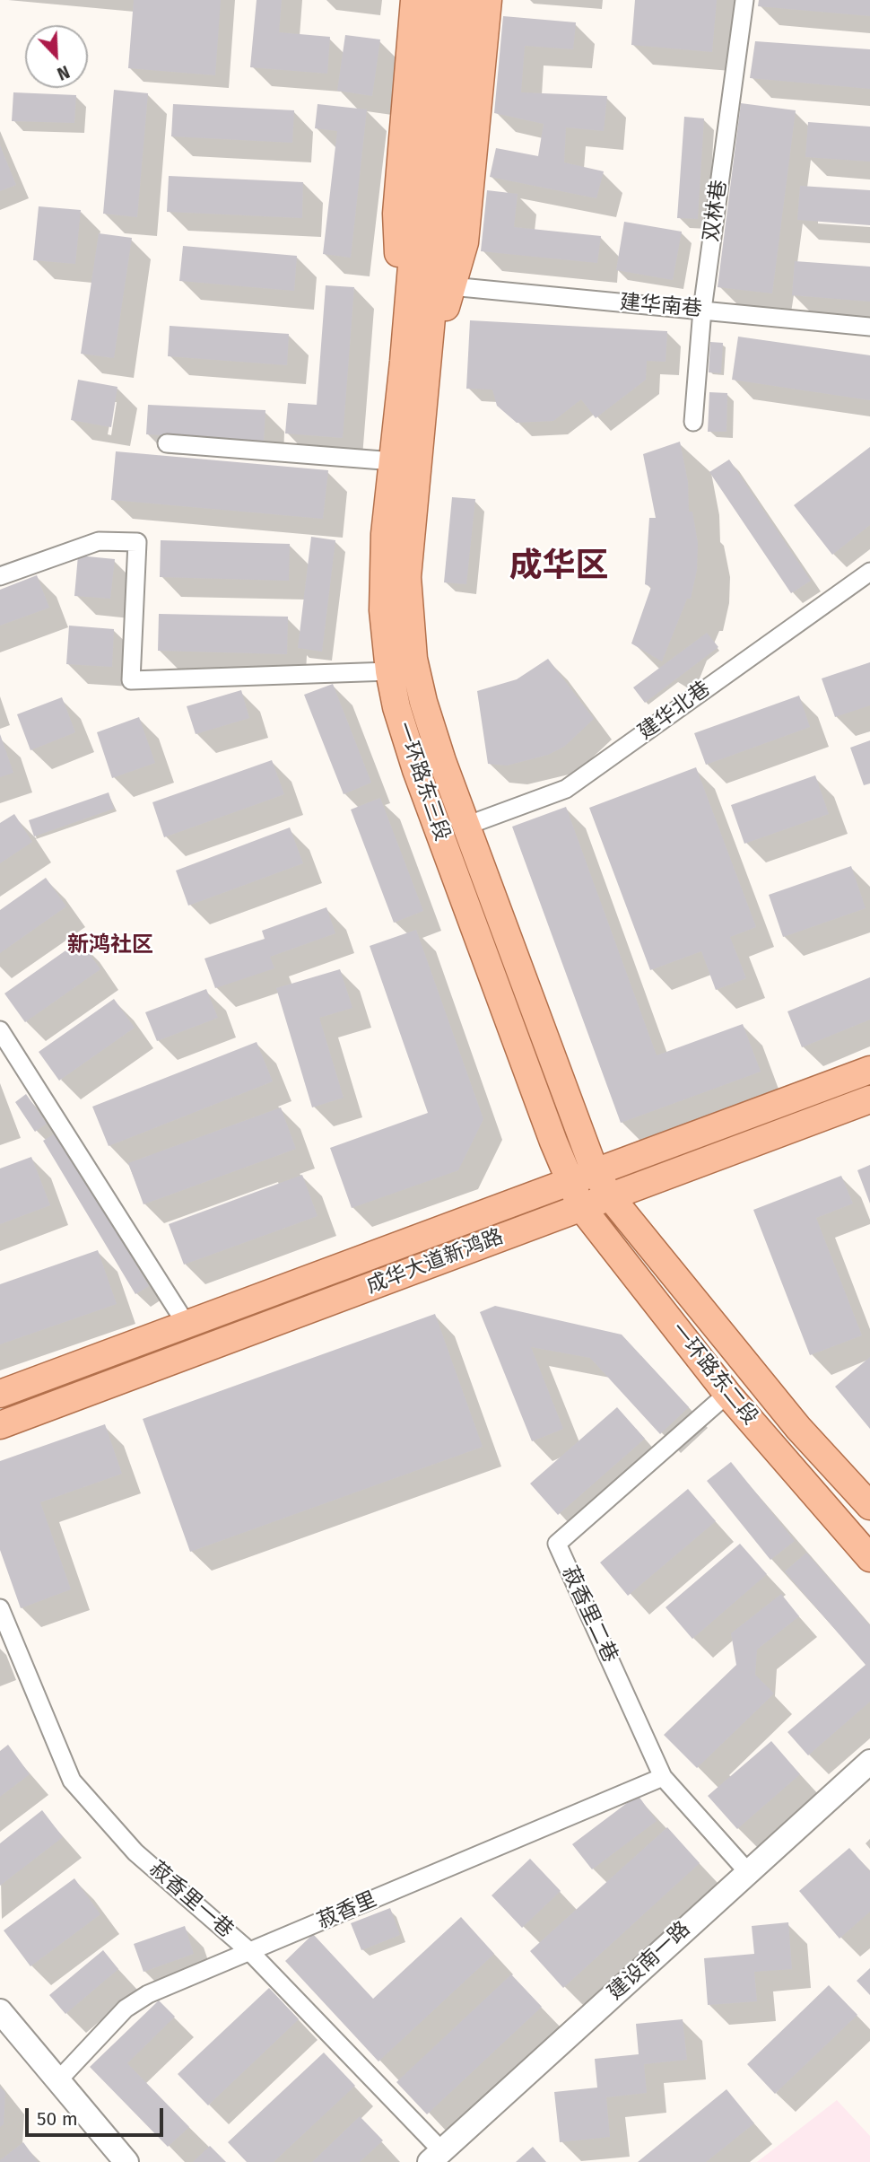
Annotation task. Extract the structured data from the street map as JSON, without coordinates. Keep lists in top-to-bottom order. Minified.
{"streets":{"main road":["一环路东三段","成华大道新鸿路","一环路东二段"],"street":["双林巷","建华南巷","建华北巷","菽香里二巷","菽香里一巷","菽香里","建设南一路"]},"crossings":[["双林巷","建华南巷"],["建华北巷","一环路东三段"],["一环路东三段","成华大道新鸿路"],["一环路东三段","一环路东二段"],["成华大道新鸿路","一环路东二段"],["一环路东二段","菽香里二巷"],["菽香里二巷","菽香里"],["菽香里二巷","建设南一路"],["菽香里一巷","菽香里"],["菽香里一巷","建设南一路"]],"districts":["成华区","新鸿社区"],"scale_bar":"50 m","north":"bottom right"}
